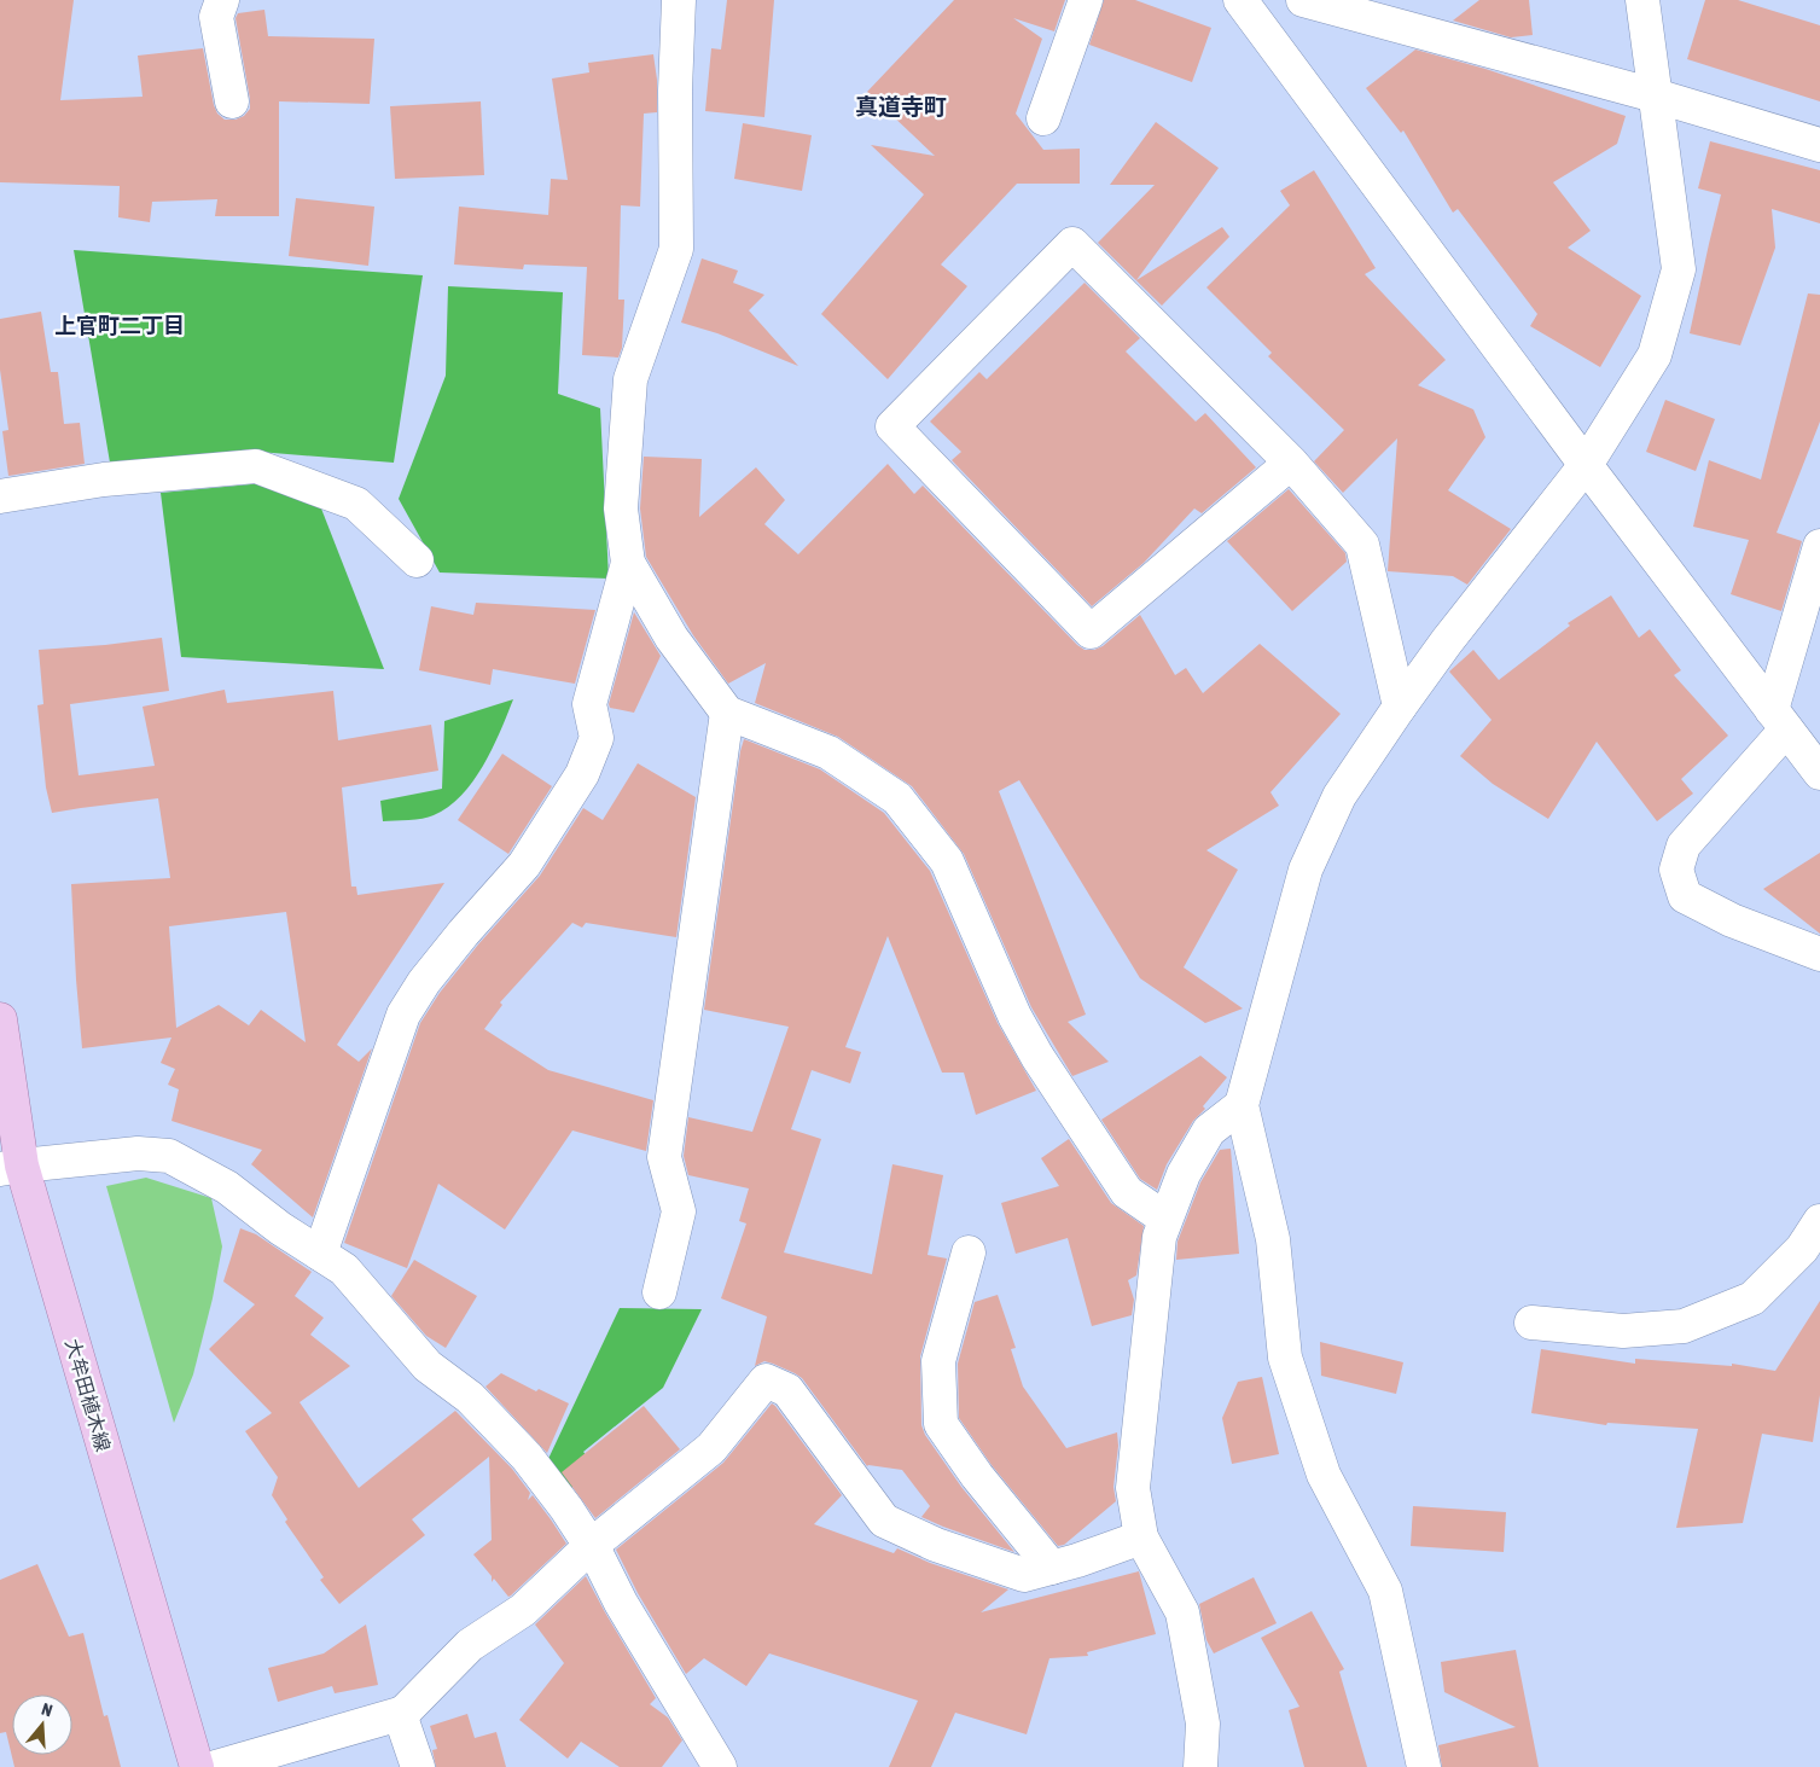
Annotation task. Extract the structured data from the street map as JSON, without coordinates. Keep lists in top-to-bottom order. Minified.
{"streets":{"main road":["大牟田植木線"]},"districts":["真道寺町","上官町二丁目"],"north":"top"}
